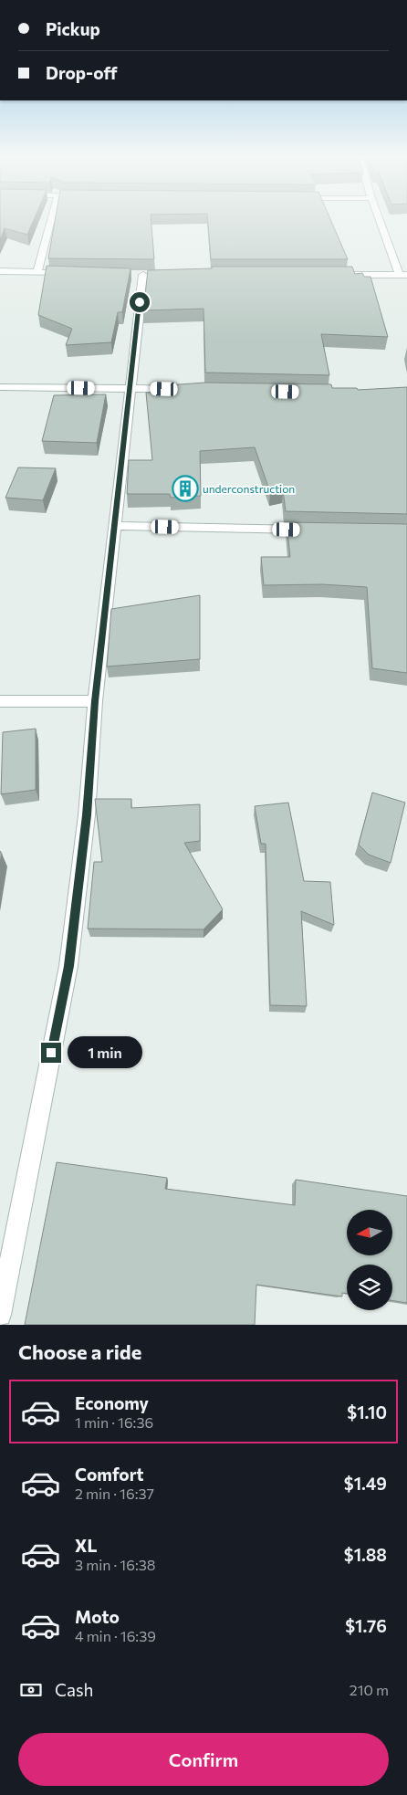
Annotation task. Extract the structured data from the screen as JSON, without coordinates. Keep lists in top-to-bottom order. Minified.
{"places":{"building":["underconstruction"]},"north":"left","page":{"banner":["Pickup","Drop-off"],"bubble":"1 min","heading":"Choose a ride","list":[{"name":"Economy","note":"1 min · 16:36","value":"$1.10"},{"name":"Comfort","note":"2 min · 16:37","value":"$1.49"},{"name":"XL","note":"3 min · 16:38","value":"$1.88"},{"name":"Moto","note":"4 min · 16:39","value":"$1.76"}],"pay":["Cash","210 m"],"buttons":"Confirm"}}
